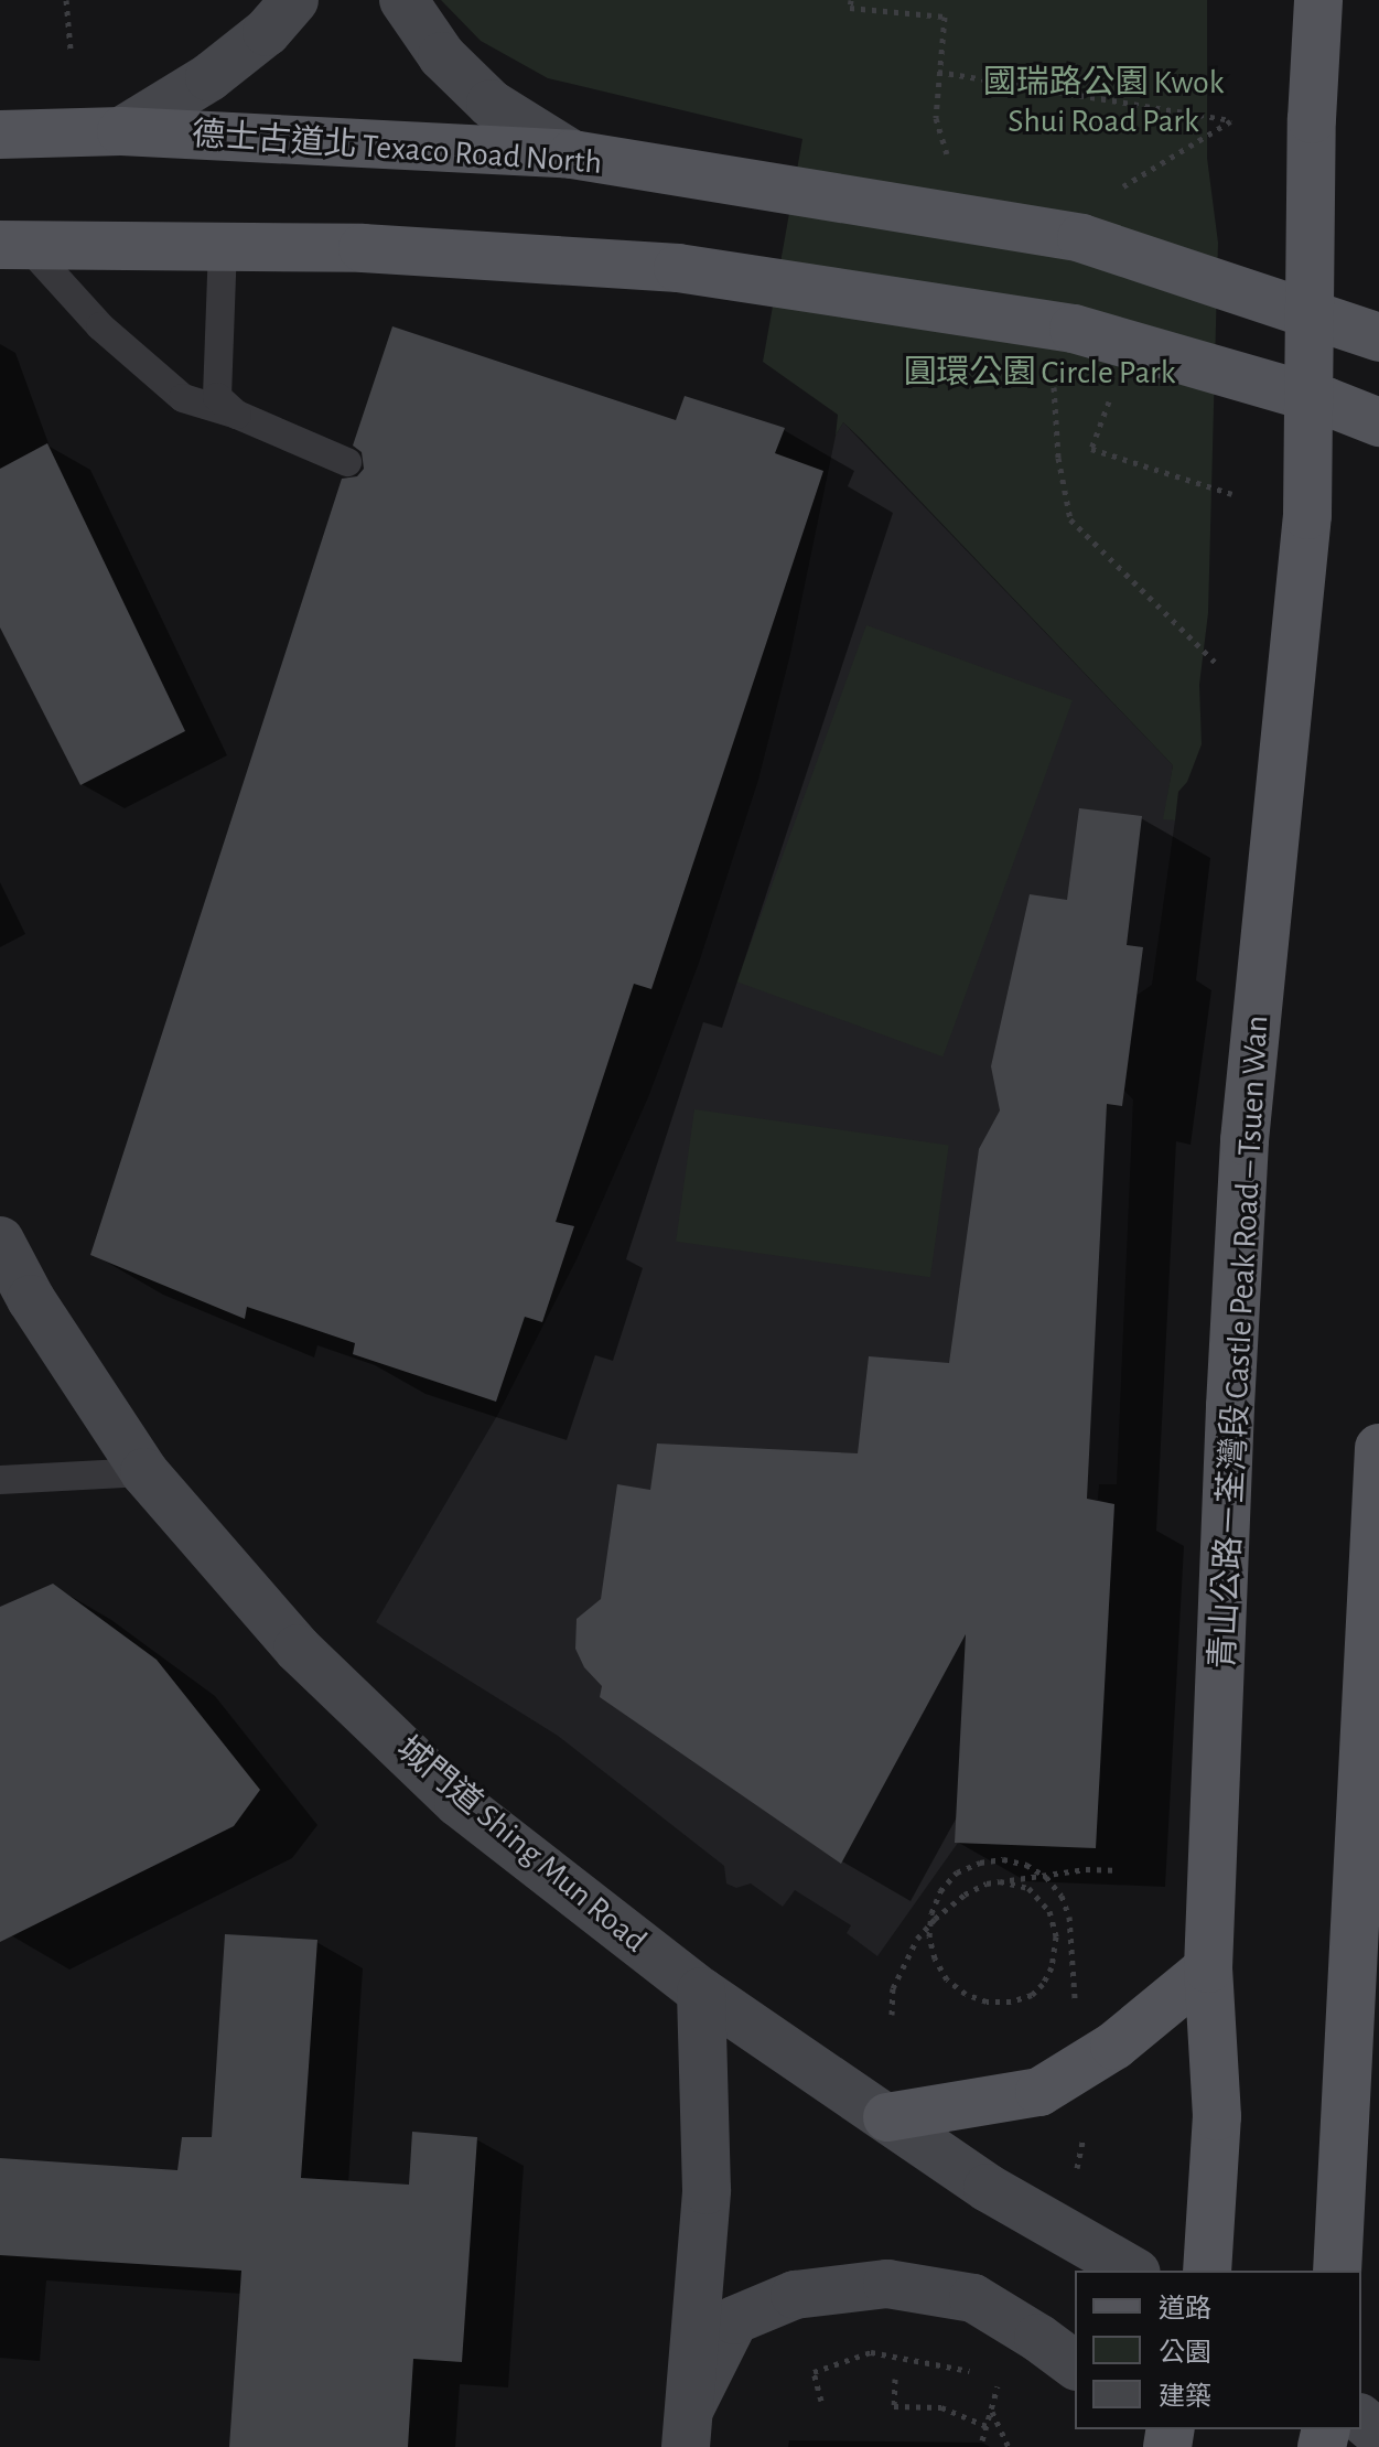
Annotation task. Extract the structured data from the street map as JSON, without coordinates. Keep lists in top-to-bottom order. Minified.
{"streets":{"main road":["德士古道北 Texaco Road North","青山公路－荃灣段 Castle Peak Road – Tsuen Wan","城門道 Shing Mun Road"]},"parks":["國瑞路公園 Kwok Shui Road Park","圓環公園 Circle Park"],"legend":["道路","公園","建築"]}
